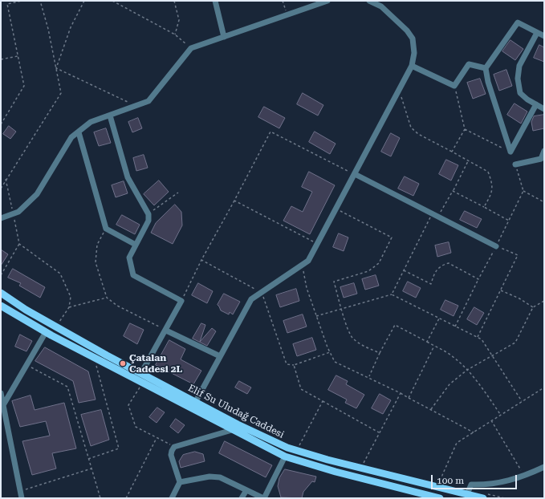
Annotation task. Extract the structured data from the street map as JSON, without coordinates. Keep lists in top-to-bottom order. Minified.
{"streets":{"main road":["Elif Su Uludağ Caddesi"]},"places":["Çatalan Caddesi 2L"],"scale_bar":"100 m"}
